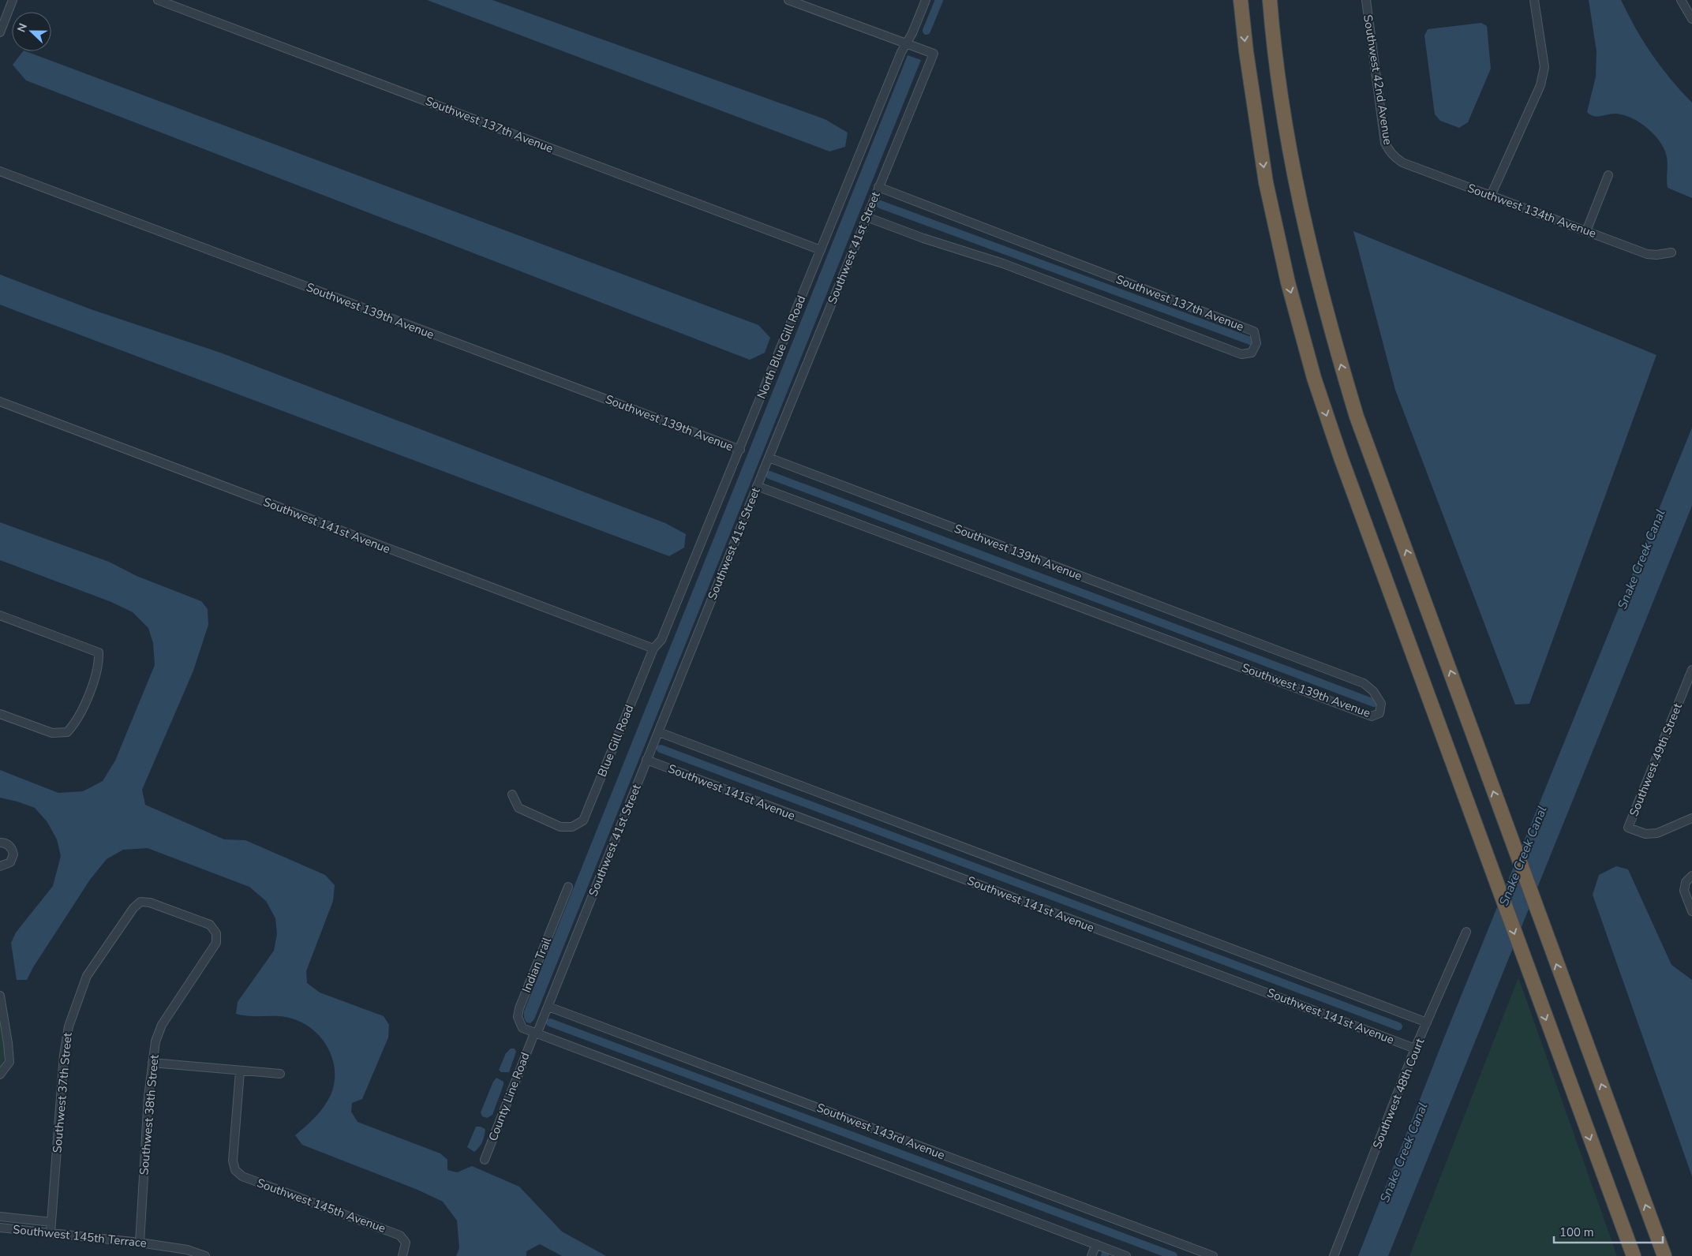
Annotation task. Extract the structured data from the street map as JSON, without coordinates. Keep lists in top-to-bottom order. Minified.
{"streets":{"street":["Southwest 42nd Avenue","Southwest 137th Avenue","Southwest 134th Avenue","Southwest 41st Street","Southwest 139th Avenue","North Blue Gill Road","Southwest 141st Avenue","Blue Gill Road","Southwest 49th Street","Indian Trail","Southwest 37th Street","Southwest 48th Court","County Line Road","Southwest 38th Street","Southwest 143rd Avenue","Southwest 145th Avenue","Southwest 145th Terrace"]},"crossings":[["Southwest 42nd Avenue","Southwest 134th Avenue"],["Southwest 137th Avenue","Southwest 41st Street"],["Southwest 137th Avenue","North Blue Gill Road"],["Southwest 41st Street","Southwest 139th Avenue"],["Southwest 41st Street","North Blue Gill Road"],["Southwest 41st Street","Southwest 141st Avenue"],["Southwest 41st Street","Indian Trail"],["Southwest 41st Street","County Line Road"],["Southwest 41st Street","Southwest 143rd Avenue"],["Southwest 139th Avenue","North Blue Gill Road"],["North Blue Gill Road","Southwest 141st Avenue"],["North Blue Gill Road","Blue Gill Road"],["Southwest 141st Avenue","Blue Gill Road"],["Southwest 141st Avenue","Southwest 48th Court"],["Indian Trail","County Line Road"],["Southwest 37th Street","Southwest 38th Street"],["Southwest 37th Street","Southwest 145th Terrace"],["Southwest 38th Street","Southwest 145th Terrace"]],"water":["Snake Creek Canal"],"scale_bar":"100 m","north":"left"}
